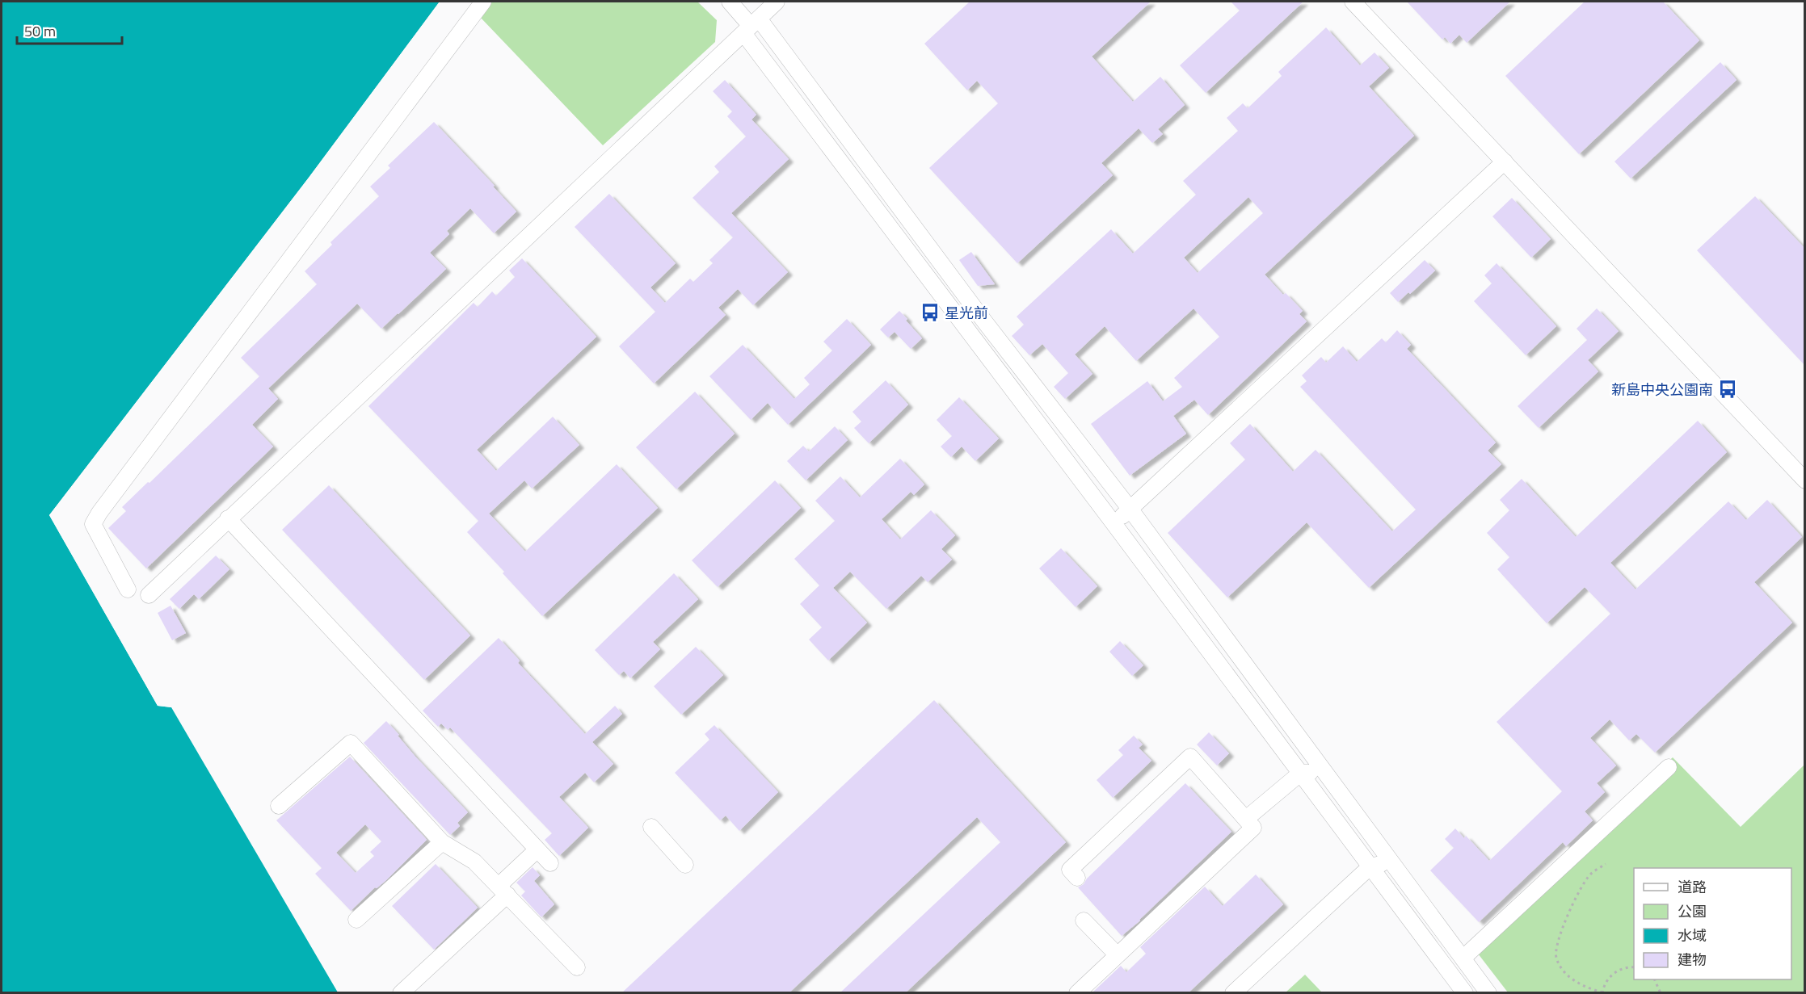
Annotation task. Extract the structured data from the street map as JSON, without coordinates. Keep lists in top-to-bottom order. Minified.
{"places":{"bus stop":["星光前","新島中央公園南"]},"legend":["道路","公園","水域","建物"],"scale_bar":"50 m"}
